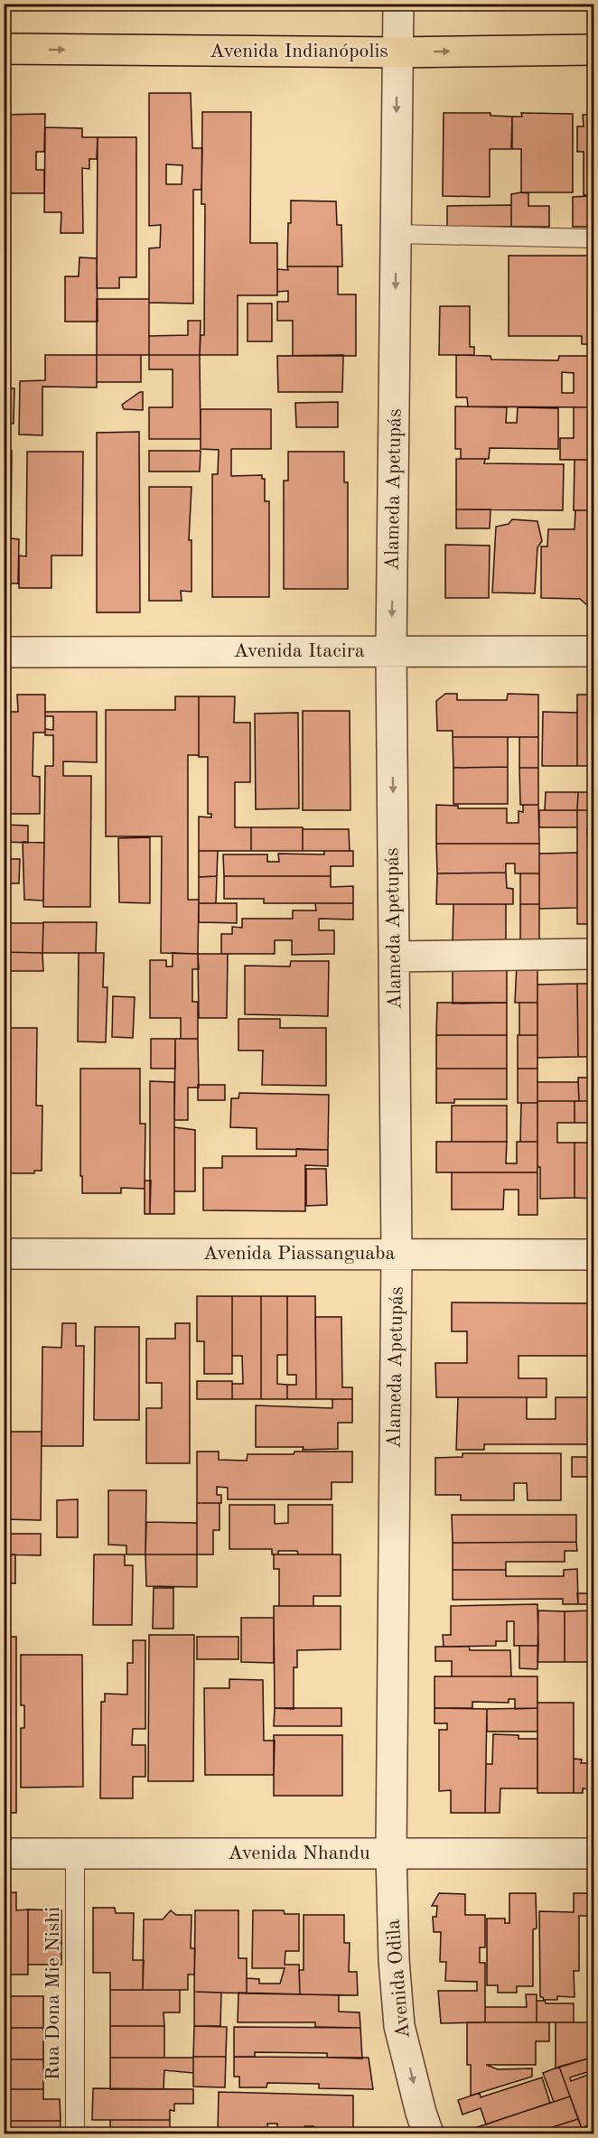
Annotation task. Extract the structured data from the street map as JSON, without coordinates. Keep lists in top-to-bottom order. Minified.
{"streets":{"main road":["Avenida Indianópolis"],"street":["Alameda Apetupás","Avenida Itacira","Avenida Piassanguaba","Avenida Nhandu","Avenida Odila"],"lane":["Rua Dona Mie Nishi"]},"crossings":[["Avenida Indianópolis","Alameda Apetupás"],["Alameda Apetupás","Avenida Itacira"],["Alameda Apetupás","Avenida Piassanguaba"],["Alameda Apetupás","Avenida Nhandu"],["Alameda Apetupás","Avenida Odila"],["Avenida Nhandu","Avenida Odila"],["Avenida Nhandu","Rua Dona Mie Nishi"]],"one_way":["Avenida Indianópolis","Alameda Apetupás","Avenida Odila"]}
